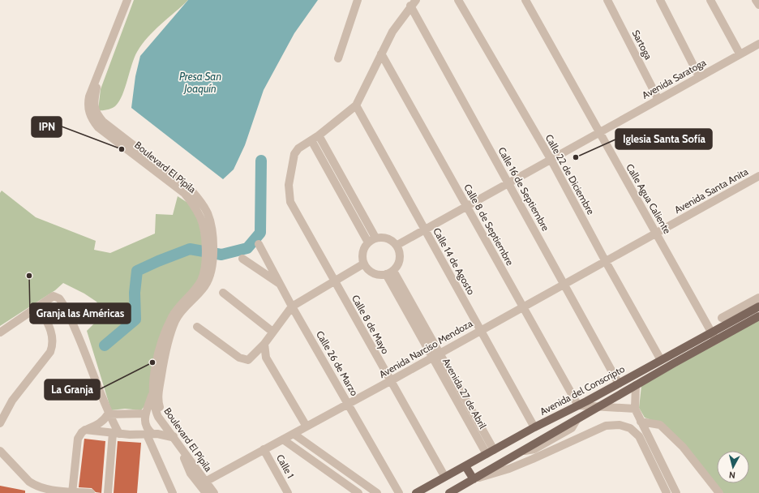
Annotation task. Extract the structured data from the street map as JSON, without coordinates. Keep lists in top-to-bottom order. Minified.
{"streets":{"main road":["Avenida del Conscripto"],"street":["Sartoga","Avenida Saratoga","Boulevard El Pípila","Calle 22 de Diciembre","Calle 16 de Septiembre","Avenida Santa Anita","Calle Agua Caliente","Calle 8 de Septiembre","Calle 14 de Agosto","Calle 8 de Mayo","Avenida Narciso Mendoza","Calle 26 de Marzo","Avenida 27 de Abril","Calle 1"]},"crossings":[["Sartoga","Avenida Saratoga"],["Avenida Saratoga","Calle 22 de Diciembre"],["Avenida Saratoga","Calle 16 de Septiembre"],["Avenida Saratoga","Calle Agua Caliente"],["Avenida Saratoga","Calle 8 de Septiembre"],["Avenida Saratoga","Calle 14 de Agosto"],["Avenida Saratoga","Avenida 27 de Abril"],["Boulevard El Pípila","Avenida Narciso Mendoza"],["Calle 22 de Diciembre","Avenida Narciso Mendoza"],["Calle 22 de Diciembre","Avenida del Conscripto"],["Calle 16 de Septiembre","Avenida Narciso Mendoza"],["Calle 16 de Septiembre","Avenida del Conscripto"],["Avenida Santa Anita","Calle Agua Caliente"],["Avenida Santa Anita","Avenida Narciso Mendoza"],["Calle Agua Caliente","Avenida Narciso Mendoza"],["Calle Agua Caliente","Avenida del Conscripto"],["Calle 8 de Septiembre","Avenida Narciso Mendoza"],["Calle 8 de Septiembre","Avenida del Conscripto"],["Calle 14 de Agosto","Calle 8 de Mayo"],["Calle 14 de Agosto","Avenida Narciso Mendoza"],["Calle 14 de Agosto","Avenida del Conscripto"],["Calle 8 de Mayo","Avenida Narciso Mendoza"],["Calle 8 de Mayo","Avenida del Conscripto"],["Avenida Narciso Mendoza","Calle 26 de Marzo"],["Avenida Narciso Mendoza","Avenida 27 de Abril"],["Avenida Narciso Mendoza","Calle 1"],["Avenida del Conscripto","Avenida 27 de Abril"]],"water":["Presa San Joaquín"],"places":["IPN","Iglesia Santa Sofía","Granja las Américas","La Granja"],"north":"bottom"}
